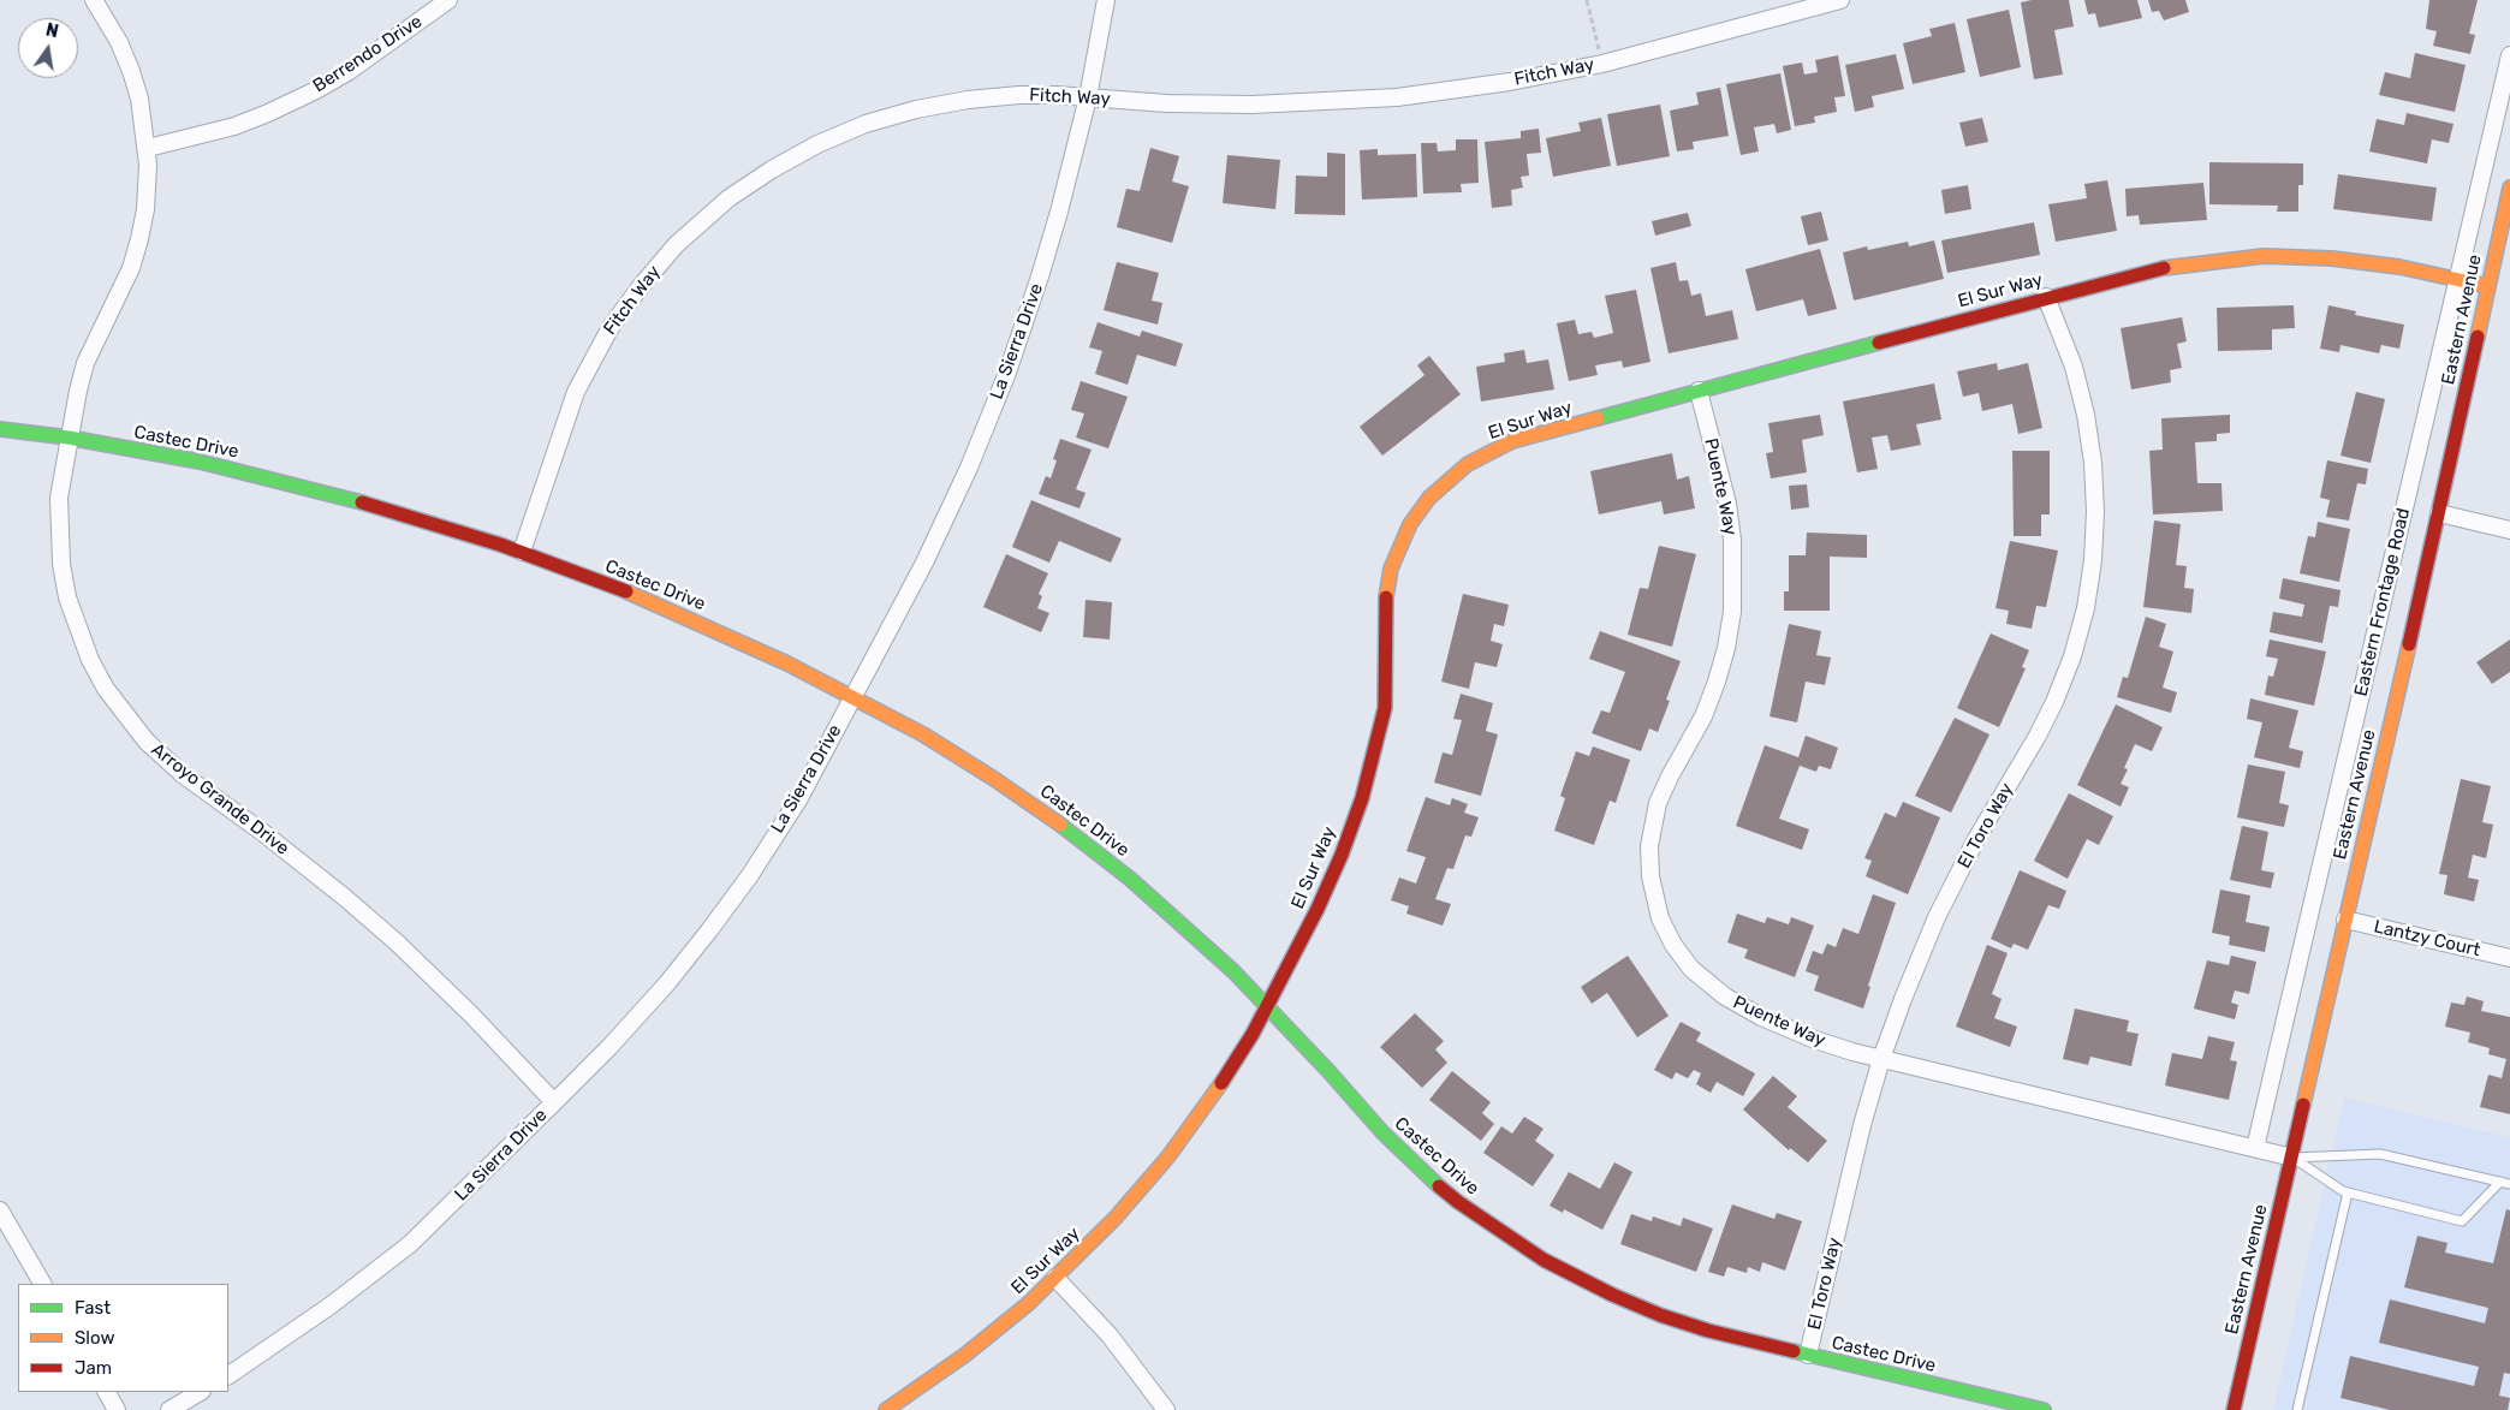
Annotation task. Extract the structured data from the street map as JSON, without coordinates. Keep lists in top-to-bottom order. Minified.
{"streets":{"street":["Berrendo Drive","Fitch Way","El Sur Way","Eastern Avenue","La Sierra Drive","Castec Drive","Puente Way","Eastern Frontage Road","Arroyo Grande Drive","El Toro Way","Lantzy Court"]},"crossings":[["Berrendo Drive","Arroyo Grande Drive"],["Fitch Way","La Sierra Drive"],["Fitch Way","Castec Drive"],["El Sur Way","Eastern Avenue"],["El Sur Way","Castec Drive"],["El Sur Way","Puente Way"],["El Sur Way","Eastern Frontage Road"],["El Sur Way","El Toro Way"],["Eastern Avenue","Puente Way"],["Eastern Avenue","Lantzy Court"],["La Sierra Drive","Castec Drive"],["La Sierra Drive","Arroyo Grande Drive"],["Castec Drive","Arroyo Grande Drive"],["Castec Drive","El Toro Way"],["Puente Way","Eastern Frontage Road"],["Puente Way","El Toro Way"]],"legend":["Fast","Slow","Jam"],"north":"top"}
